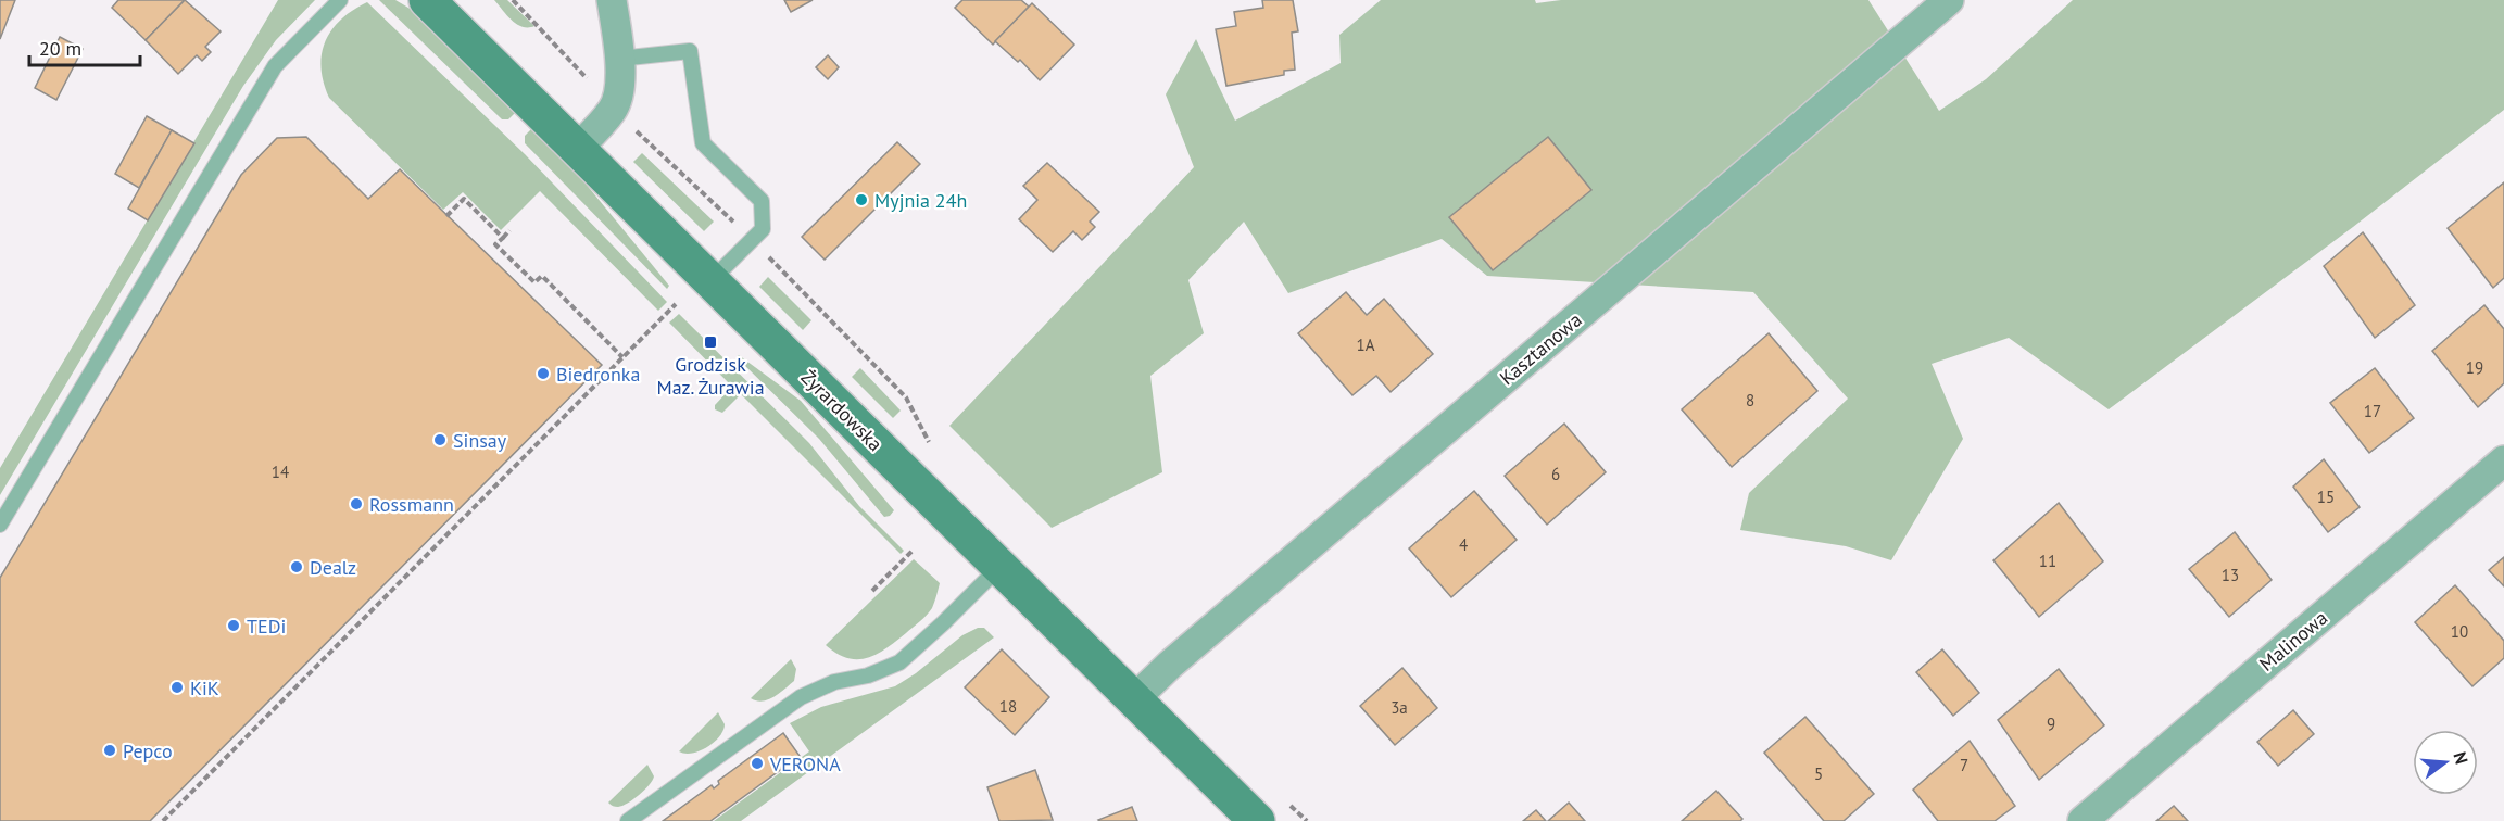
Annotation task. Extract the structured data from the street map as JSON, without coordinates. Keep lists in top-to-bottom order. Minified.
{"streets":{"main road":["Żyrardowska"],"street":["Kasztanowa","Malinowa"]},"crossings":[["Kasztanowa","Żyrardowska"]],"places":{"other":["Myjnia 24h","Biedronka","Sinsay","Rossmann","Dealz","TEDi","KiK","Pepco","VERONA"],"transit":["Grodzisk Maz. Żurawia"]},"house_numbers":["1A","19","8","17","14","6","15","4","11","13","10","18","3a","9","7","5"],"scale_bar":"20 m","north":"right"}
